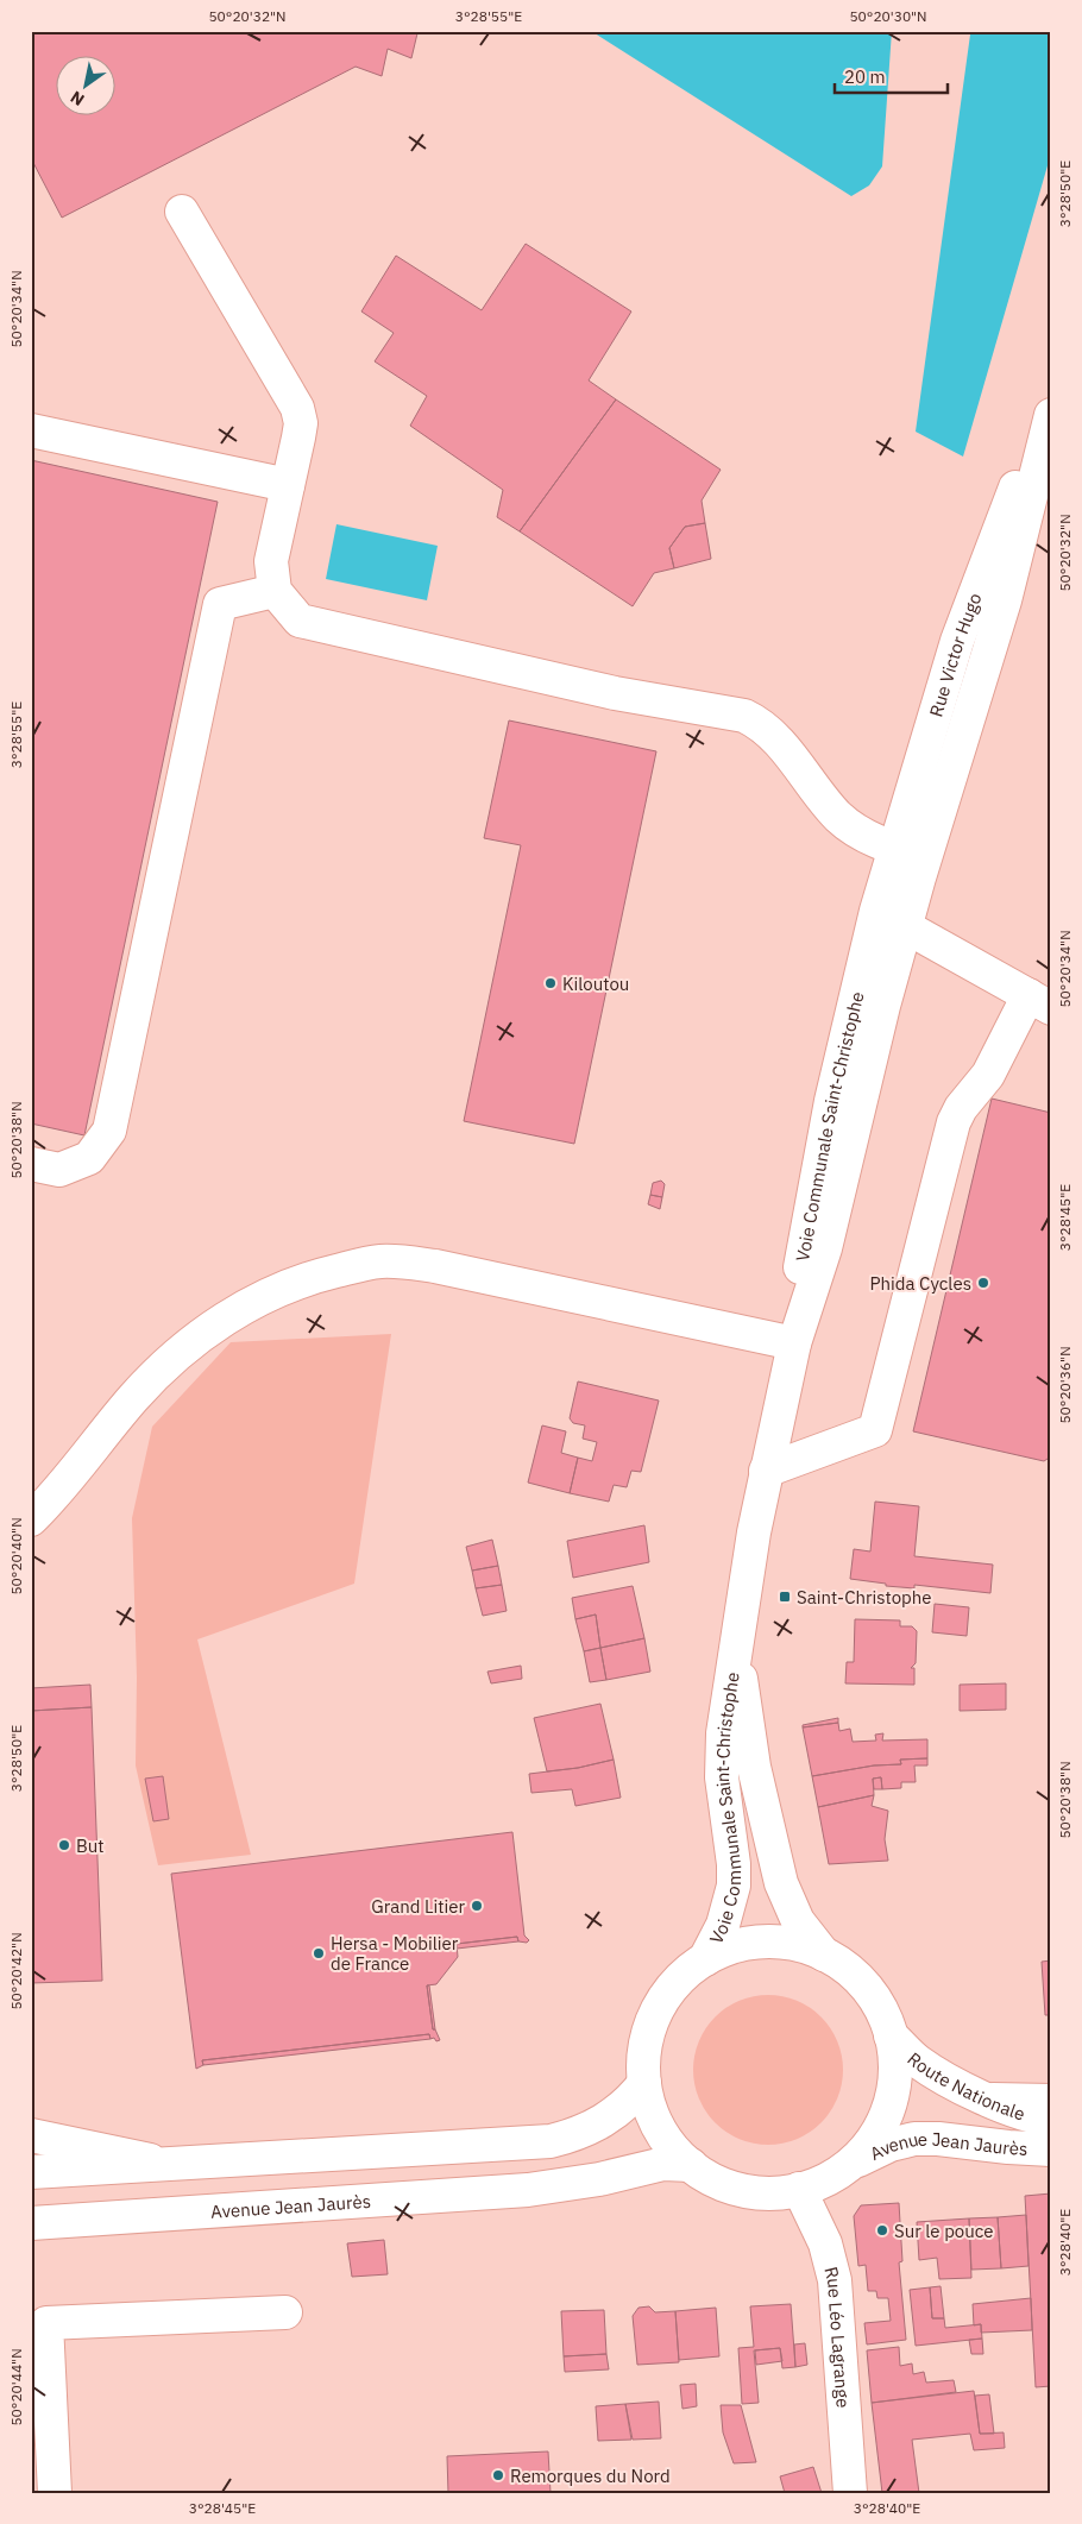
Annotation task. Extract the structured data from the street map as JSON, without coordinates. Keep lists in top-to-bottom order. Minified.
{"streets":{"main road":["Rue Victor Hugo","Voie Communale Saint-Christophe","Route Nationale","Avenue Jean Jaurès","Rue Léo Lagrange"]},"crossings":[["Rue Victor Hugo","Voie Communale Saint-Christophe"]],"places":{"other":["Kiloutou","Phida Cycles","But","Grand Litier","Hersa - Mobilier de France","Sur le pouce","Remorques du Nord"],"transit":["Saint-Christophe"]},"scale_bar":"20 m","north":"bottom left","coordinates":["50°20'32\"N","3°28'55\"E","50°20'30\"N","3°28'50\"E","50°20'34\"N","50°20'38\"N","3°28'45\"E","50°20'36\"N","50°20'40\"N","50°20'42\"N","3°28'40\"E","50°20'44\"N"]}
